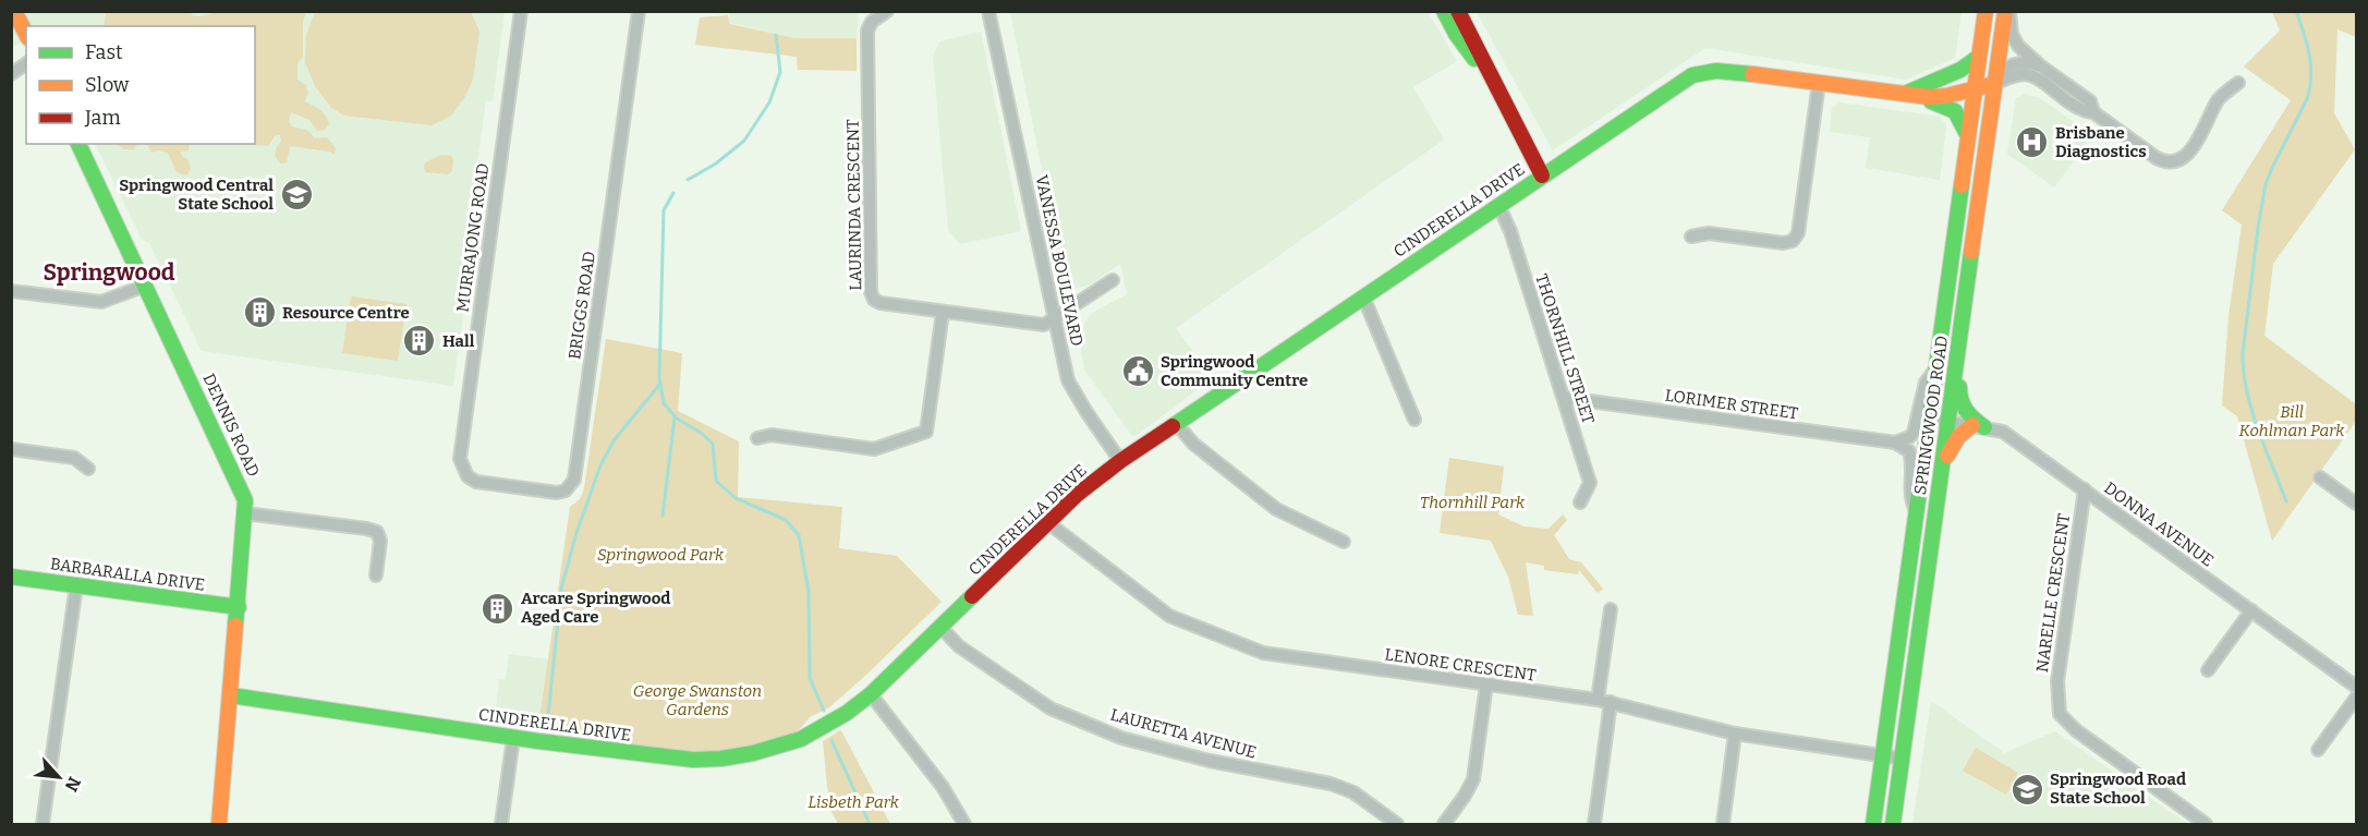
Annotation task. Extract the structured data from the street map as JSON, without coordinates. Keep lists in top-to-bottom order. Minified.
{"streets":{"street":["LAURINDA CRESCENT","CINDERELLA DRIVE","MURRAJONG ROAD","VANESSA BOULEVARD","BRIGGS ROAD","THORNHILL STREET","LORIMER STREET","SPRINGWOOD ROAD","DENNIS ROAD","DONNA AVENUE","BARBARALLA DRIVE","NARELLE CRESCENT","LENORE CRESCENT","LAURETTA AVENUE"]},"crossings":[["LAURINDA CRESCENT","VANESSA BOULEVARD"],["CINDERELLA DRIVE","VANESSA BOULEVARD"],["CINDERELLA DRIVE","THORNHILL STREET"],["CINDERELLA DRIVE","DENNIS ROAD"],["CINDERELLA DRIVE","LENORE CRESCENT"],["CINDERELLA DRIVE","LAURETTA AVENUE"],["MURRAJONG ROAD","BRIGGS ROAD"],["THORNHILL STREET","LORIMER STREET"],["SPRINGWOOD ROAD","DONNA AVENUE"],["SPRINGWOOD ROAD","LENORE CRESCENT"],["DENNIS ROAD","BARBARALLA DRIVE"],["DONNA AVENUE","NARELLE CRESCENT"]],"districts":["Springwood"],"parks":["Bill Kohlman Park","Thornhill Park","Springwood Park","George Swanston Gardens","Lisbeth Park"],"places":{"hospital":["Brisbane Diagnostics"],"school or university":["Springwood Central State School","Springwood Road State School"],"building":["Resource Centre","Hall","Arcare Springwood Aged Care"],"public building":["Springwood Community Centre"]},"legend":["Fast","Slow","Jam"],"north":"bottom right"}
